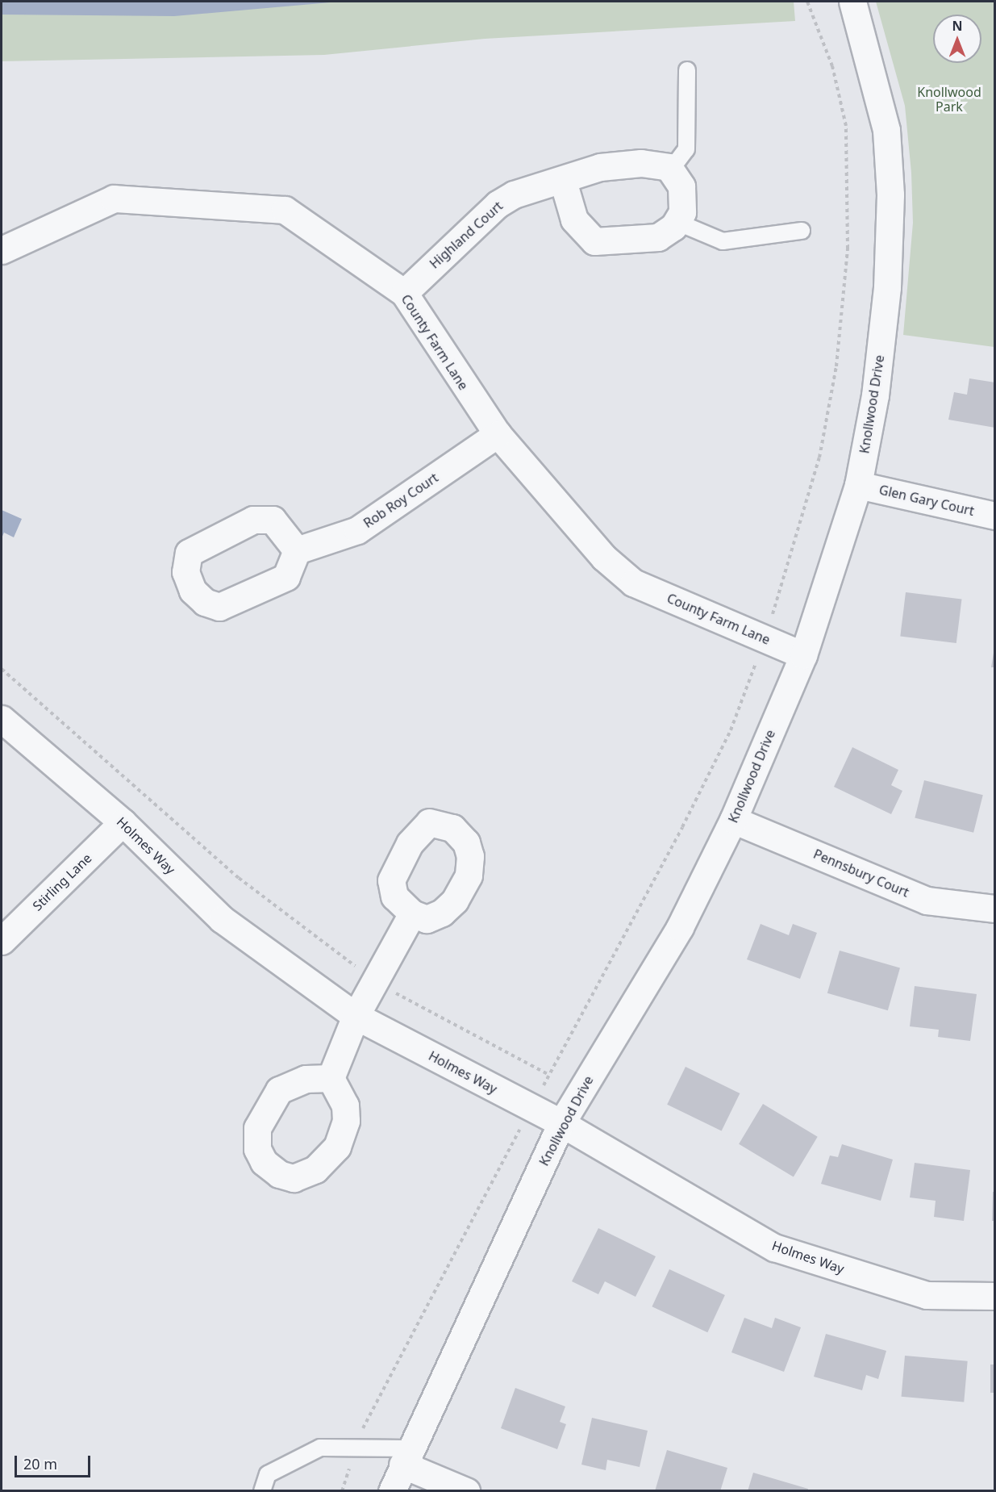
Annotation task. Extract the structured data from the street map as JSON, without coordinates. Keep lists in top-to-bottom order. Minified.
{"streets":{"street":["Highland Court","County Farm Lane","Knollwood Drive","Rob Roy Court","Glen Gary Court","Holmes Way","Pennsbury Court","Stirling Lane"]},"crossings":[["Highland Court","County Farm Lane"],["County Farm Lane","Knollwood Drive"],["County Farm Lane","Rob Roy Court"],["Knollwood Drive","Glen Gary Court"],["Knollwood Drive","Holmes Way"],["Knollwood Drive","Pennsbury Court"],["Holmes Way","Stirling Lane"]],"parks":["Knollwood Park"],"scale_bar":"20 m","north":"top"}
